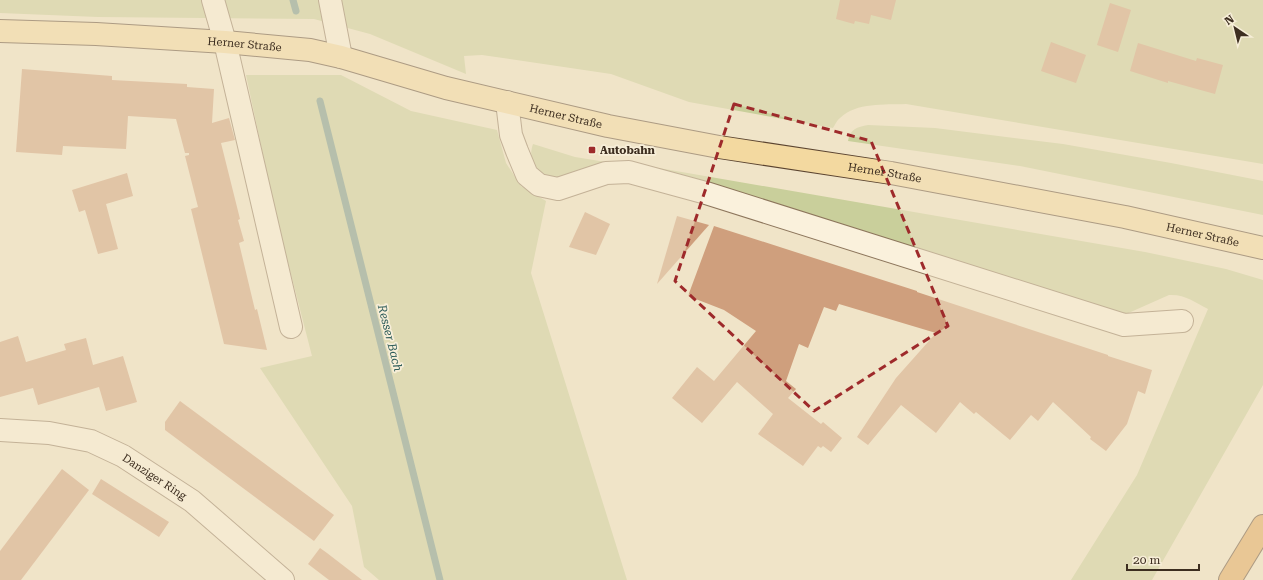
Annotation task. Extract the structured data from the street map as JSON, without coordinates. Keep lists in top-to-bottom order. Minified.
{"streets":{"main road":["Herner Straße"],"street":["Danziger Ring"]},"water":["Resser Bach"],"places":{"transit":["Autobahn"]},"scale_bar":"20 m","north":"top left"}
